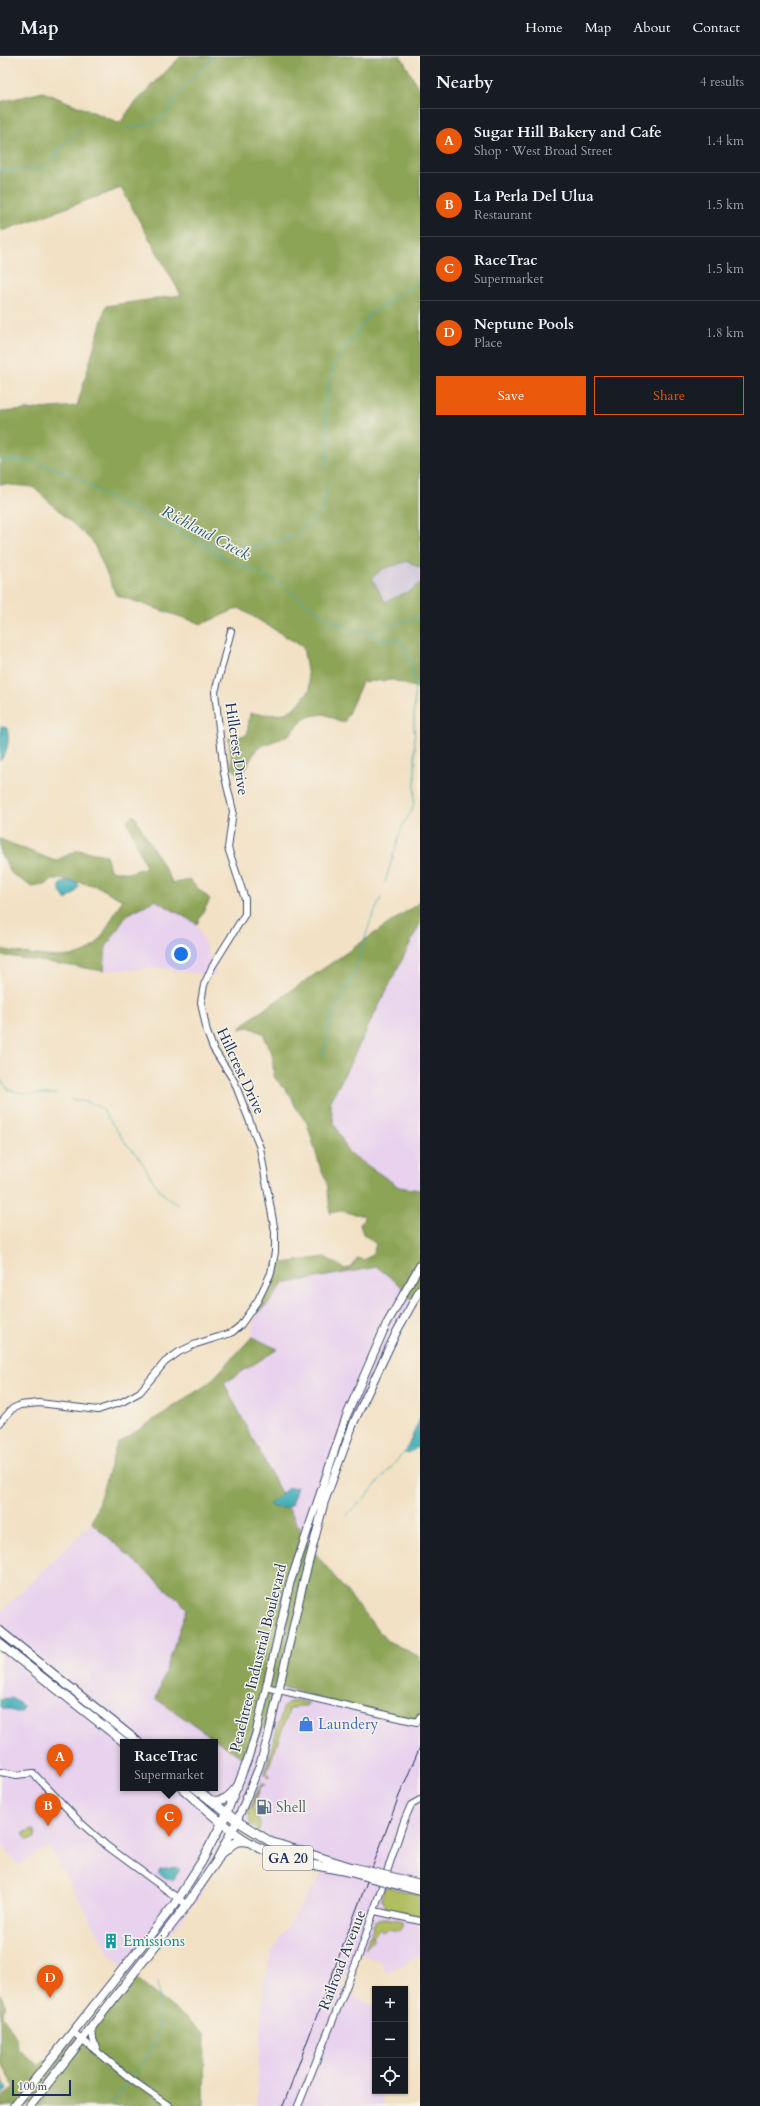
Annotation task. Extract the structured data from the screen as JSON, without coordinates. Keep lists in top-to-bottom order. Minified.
{"streets":{"highway":["Peachtree Industrial Boulevard","GA 20"],"street":["Hillcrest Drive","Railroad Avenue"]},"crossings":[["Peachtree Industrial Boulevard","GA 20"]],"water":["Richland Creek"],"places":{"shop":["Laundery"],"fuel station":["Shell"],"building":["Emissions"]},"scale_bar":"100 m","page":{"header":"Map","nav":["Home","Map","About","Contact"],"heading":["Nearby","4 results"],"list":[{"mark":"A","name":"Sugar Hill Bakery and Cafe","note":"Shop · West Broad Street","value":"1.4 km"},{"mark":"B","name":"La Perla Del Ulua","note":"Restaurant","value":"1.5 km"},{"mark":"C","name":"RaceTrac","note":"Supermarket","value":"1.5 km"},{"mark":"D","name":"Neptune Pools","note":"Place","value":"1.8 km"}],"buttons":["Save","Share"],"popup":["RaceTrac","Supermarket"],"pins":["A","B","C","D"],"map_buttons":["+","−"],"scale":"100 m"}}
